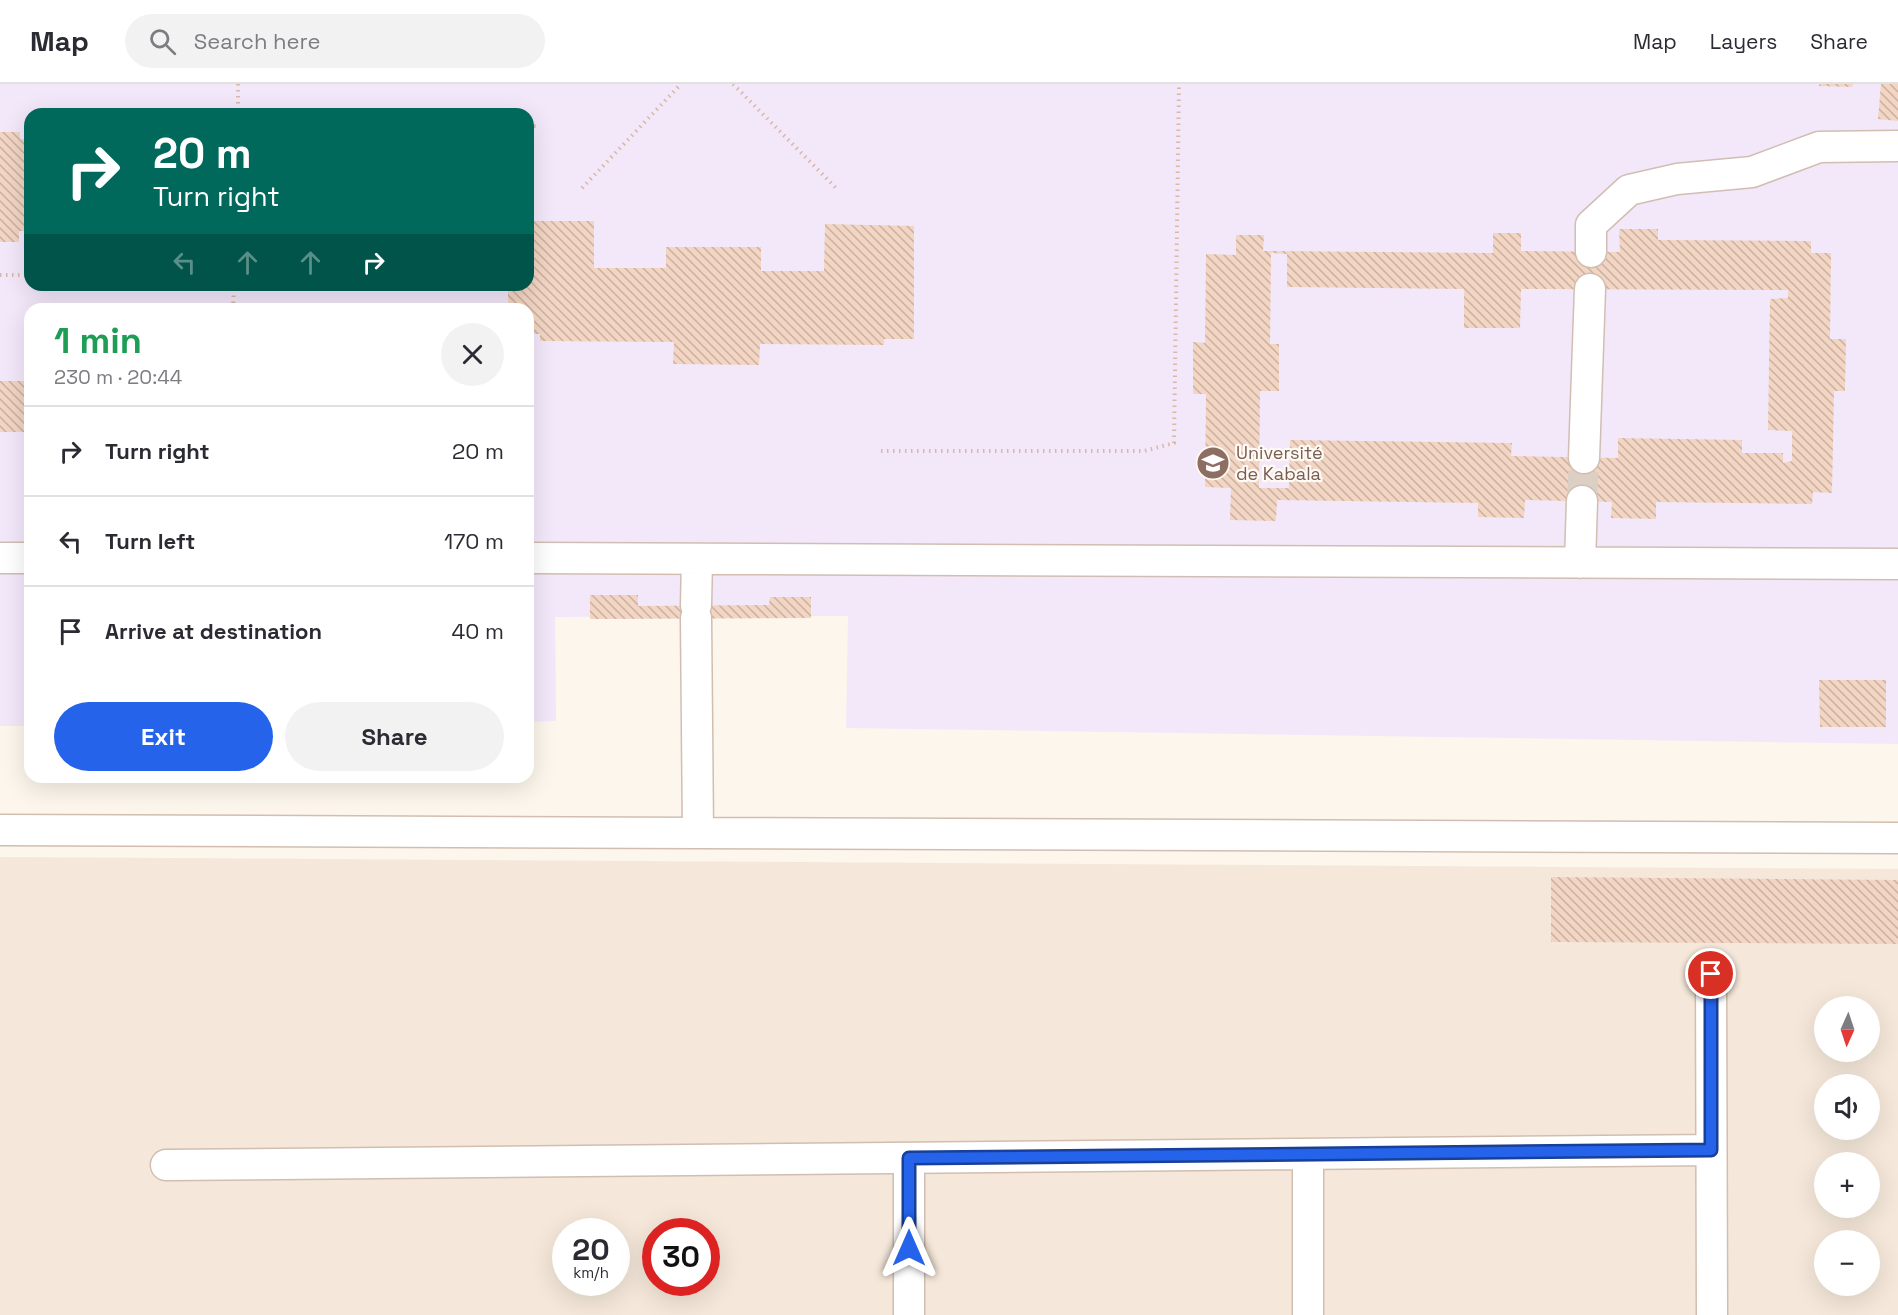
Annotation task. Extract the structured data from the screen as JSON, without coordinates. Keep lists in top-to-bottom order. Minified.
{"places":{"school or university":["Université de Kabala"]},"north":"bottom","page":{"header":"Map","search":"Search here","nav":["Map","Layers","Share"],"turn":["20 m","Turn right"],"heading":["1 min","230 m · 20:44"],"list":[{"name":"Turn right","value":"20 m"},{"name":"Turn left","value":"170 m"},{"name":"Arrive at destination","value":"40 m"}],"buttons":["Exit","Share"],"map_buttons":["+","−"],"speed":"20 km/h","limit":"30"}}
